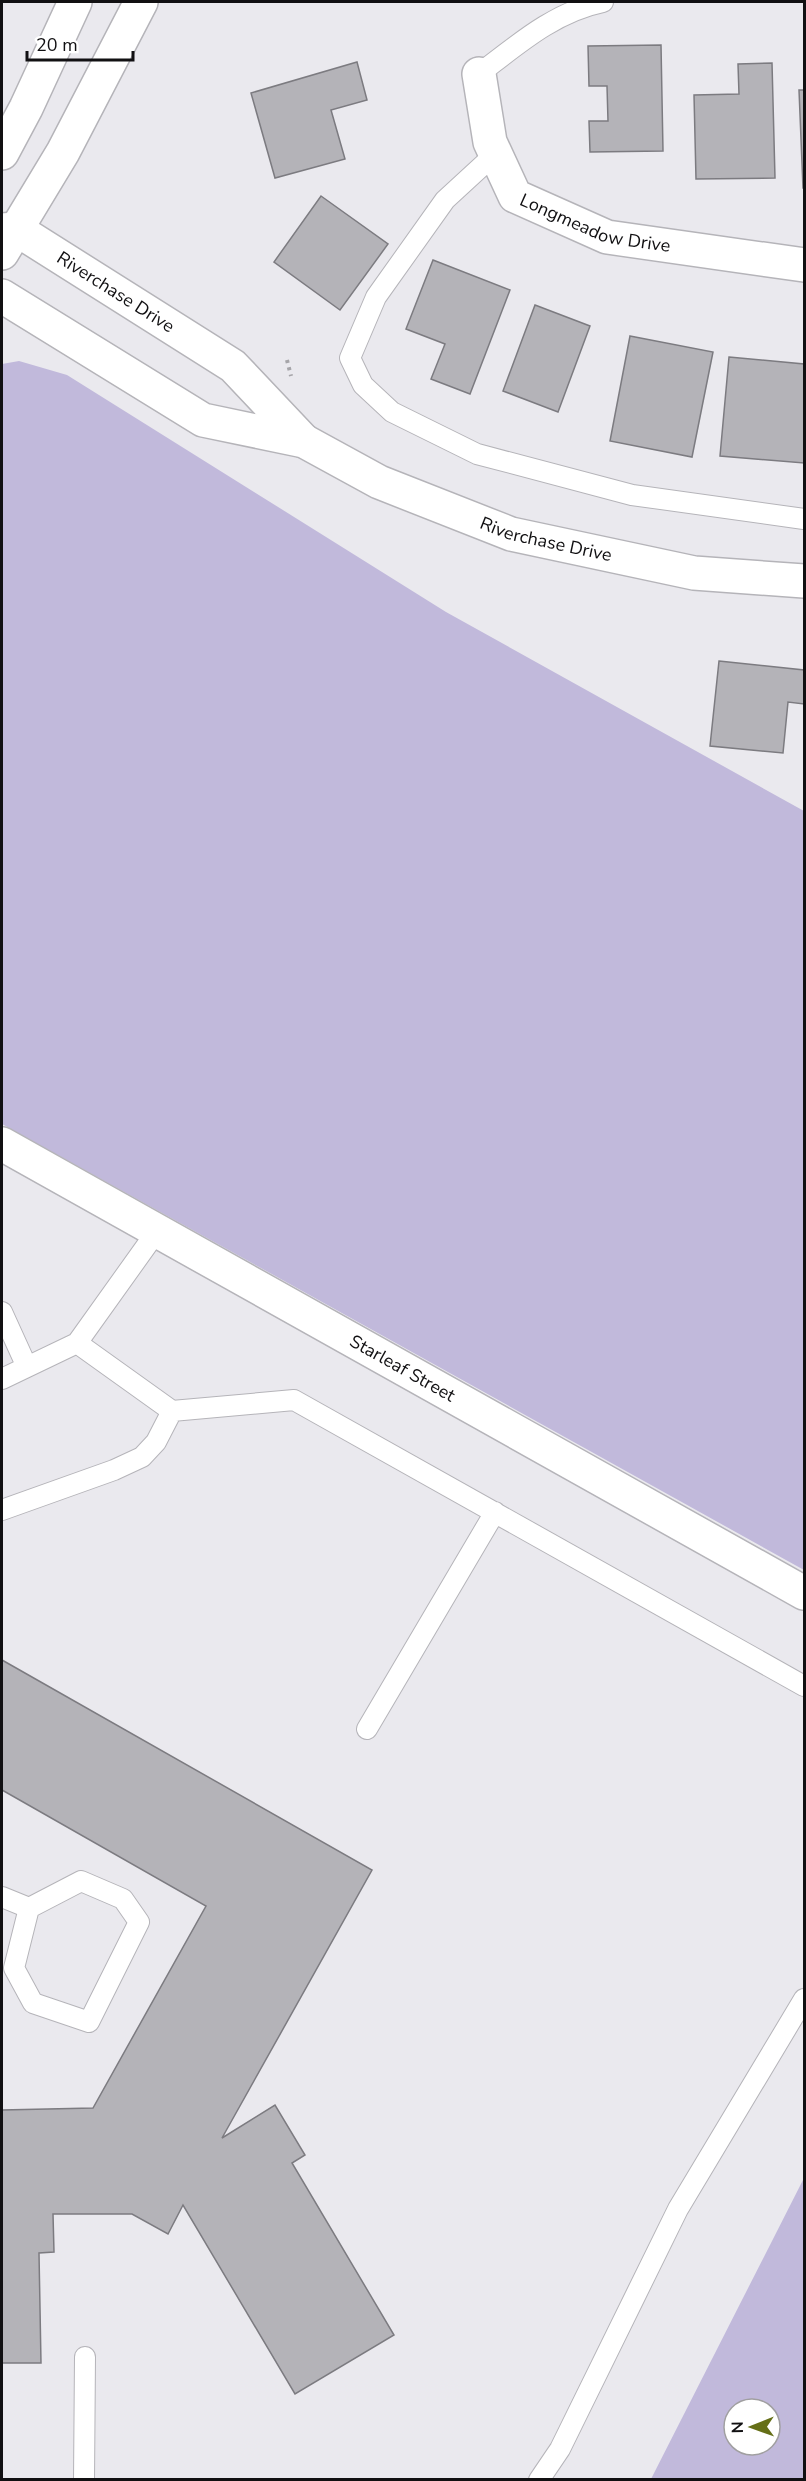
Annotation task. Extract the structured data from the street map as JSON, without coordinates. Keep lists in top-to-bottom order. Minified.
{"streets":{"street":["Longmeadow Drive","Riverchase Drive","Starleaf Street"]},"scale_bar":"20 m","north":"left"}
